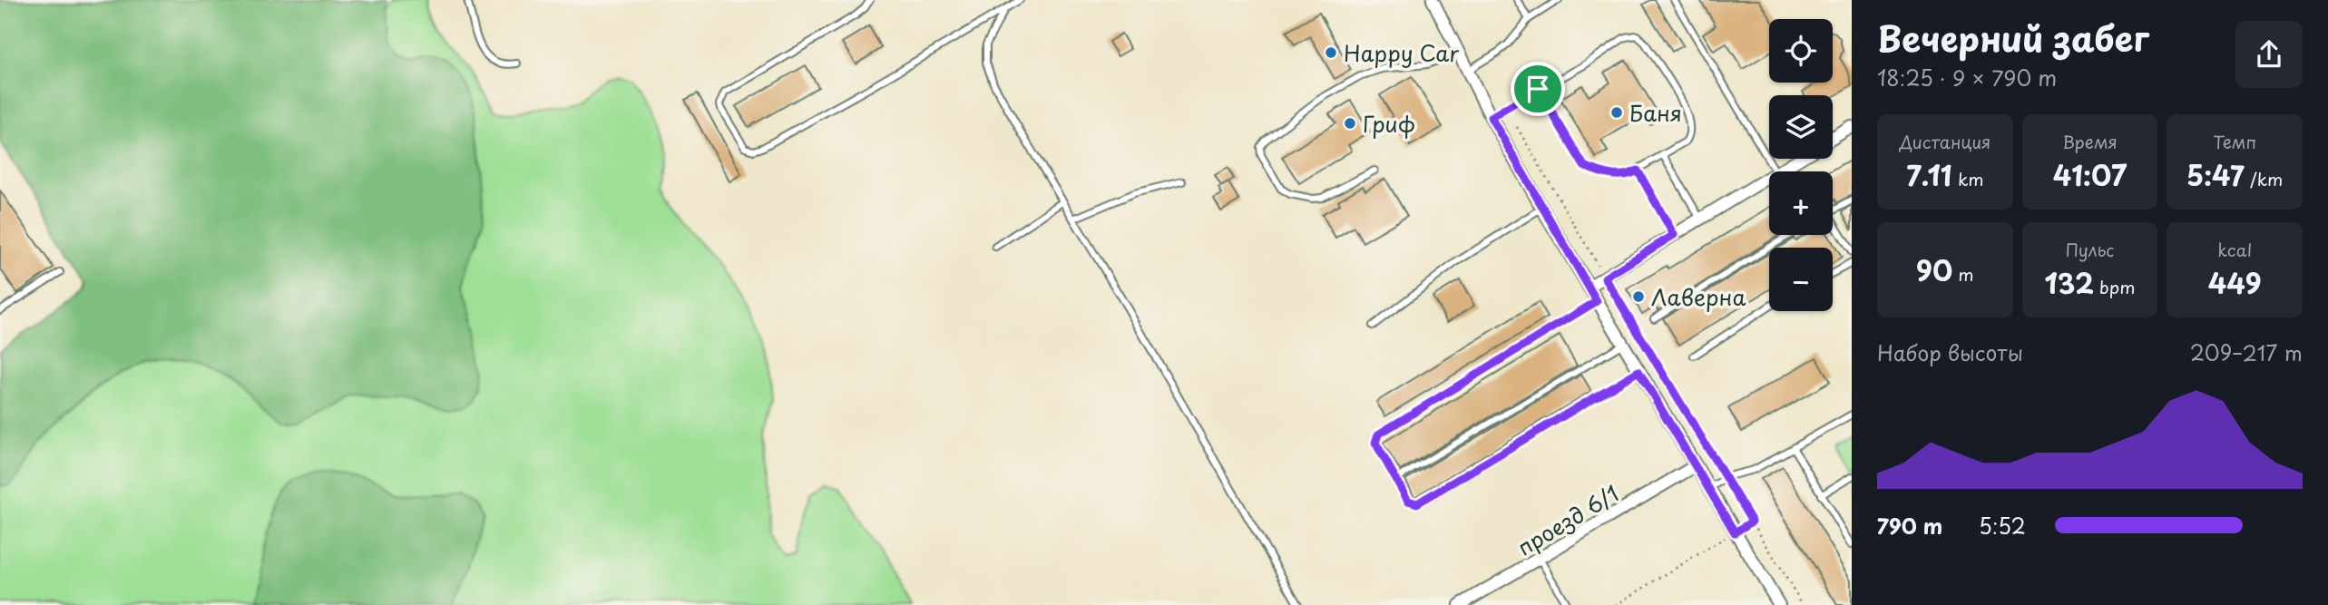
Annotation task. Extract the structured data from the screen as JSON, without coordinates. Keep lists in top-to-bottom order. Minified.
{"streets":{"street":["проезд 6/1"]},"places":["Happy Car","Баня","Гриф","Лаверна"],"page":{"heading":["Вечерний забег","18:25 · 9 × 790 m"],"map_buttons":["+","−"],"stats":[["Дистанция","7.11 km"],["Время","41:07"],["Темп","5:47 /km"],["90 m"],["Пульс","132 bpm"],["kcal","449"]],"chart":["Набор высоты","209–217 m"],"list":[{"name":"790 m","note":"5:52"}]}}
